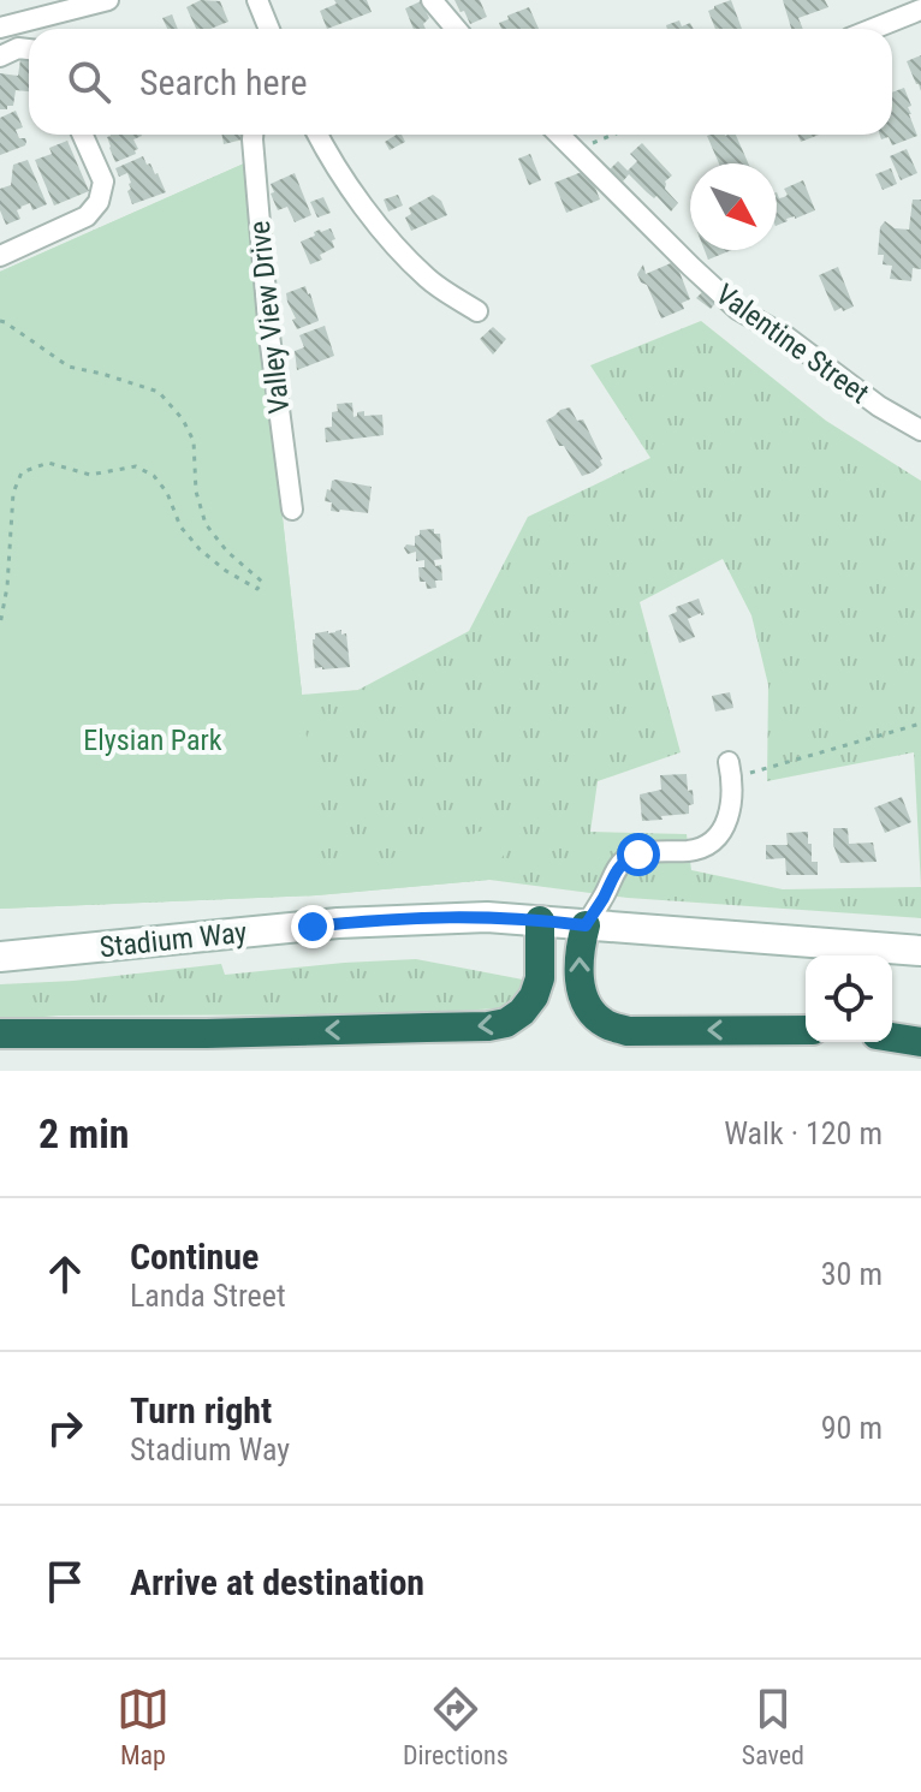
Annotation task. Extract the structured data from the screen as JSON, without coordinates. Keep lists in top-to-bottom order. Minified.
{"streets":{"main road":["Stadium Way"],"street":["Valley View Drive","Valentine Street"]},"parks":["Elysian Park"],"north":"bottom right","page":{"search":"Search here","heading":["2 min","Walk · 120 m"],"list":[["Continue","Landa Street","30 m"],["Turn right","Stadium Way","90 m"],"Arrive at destination"],"nav":["Map","Directions","Saved"]}}
